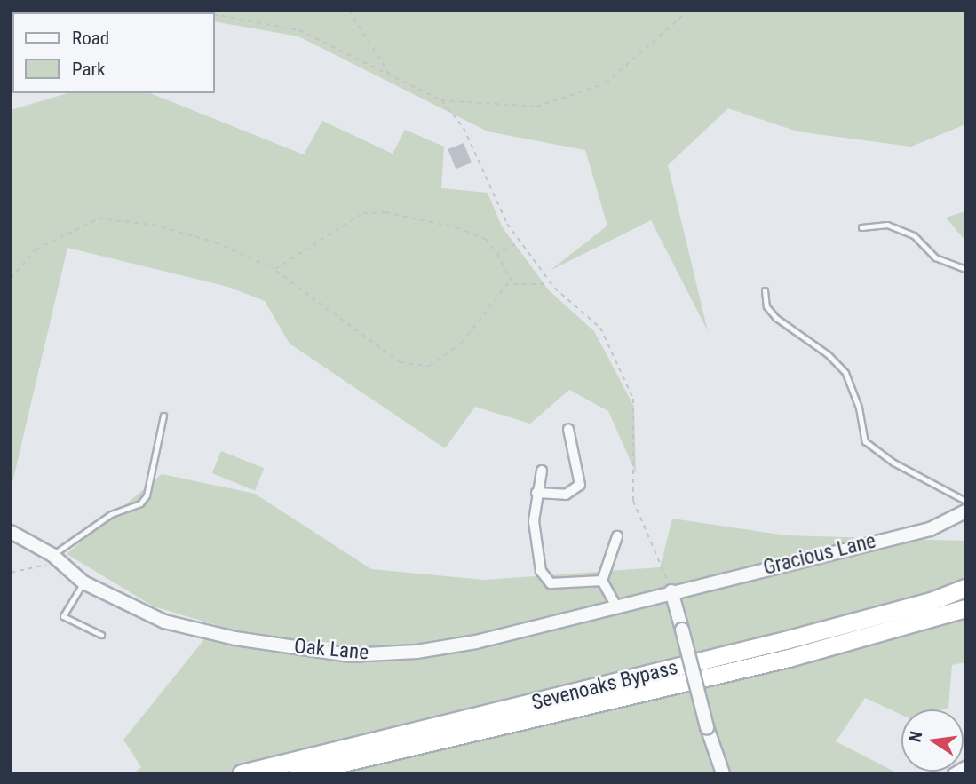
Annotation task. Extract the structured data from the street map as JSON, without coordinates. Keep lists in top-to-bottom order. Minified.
{"streets":{"highway":["Sevenoaks Bypass"],"street":["Gracious Lane","Oak Lane"]},"crossings":[["Gracious Lane","Oak Lane"]],"legend":["Road","Park"],"north":"left"}
